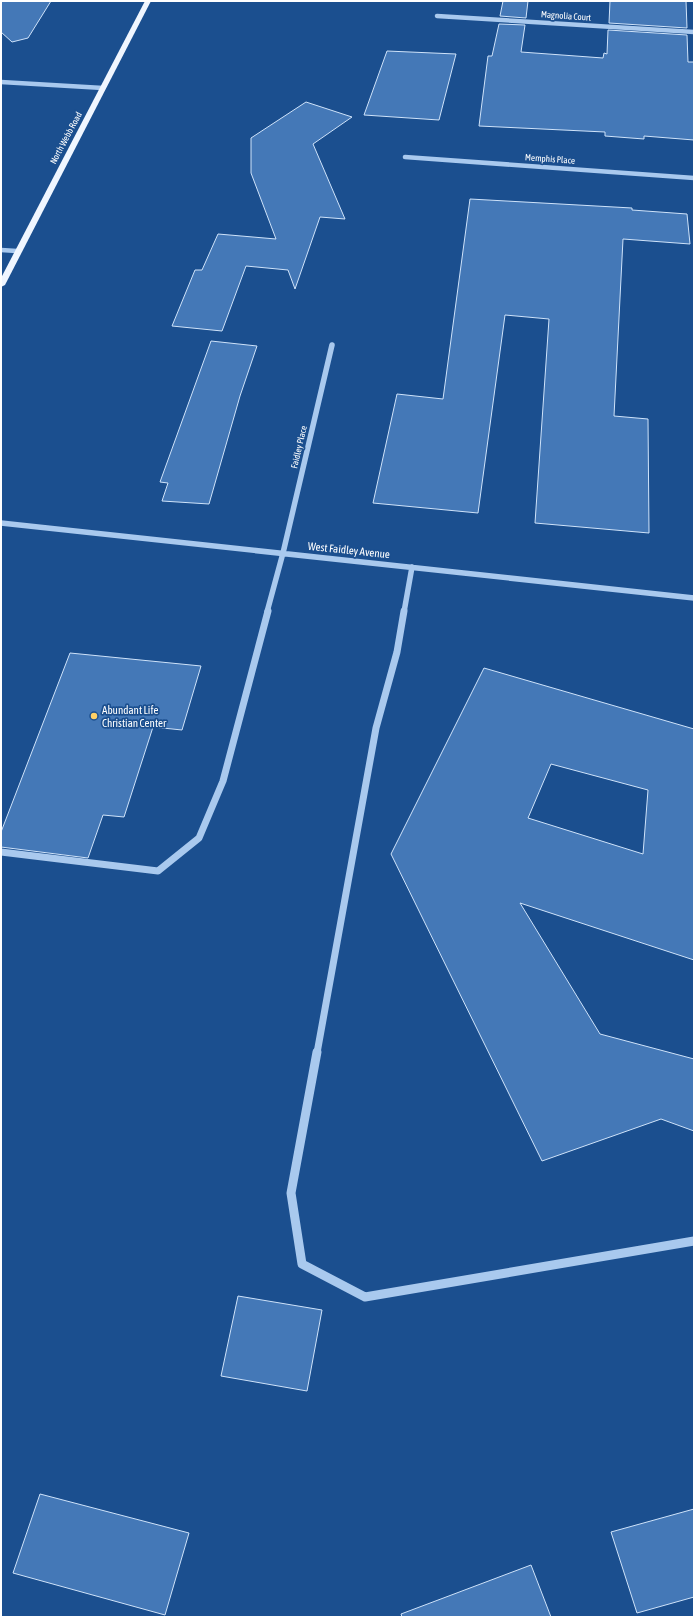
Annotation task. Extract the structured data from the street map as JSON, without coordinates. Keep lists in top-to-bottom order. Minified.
{"streets":{"main road":["North Webb Road"],"street":["Magnolia Court","Memphis Place","Faidley Place","West Faidley Avenue"]},"crossings":[["Faidley Place","West Faidley Avenue"]],"places":["Abundant Life Christian Center"]}
